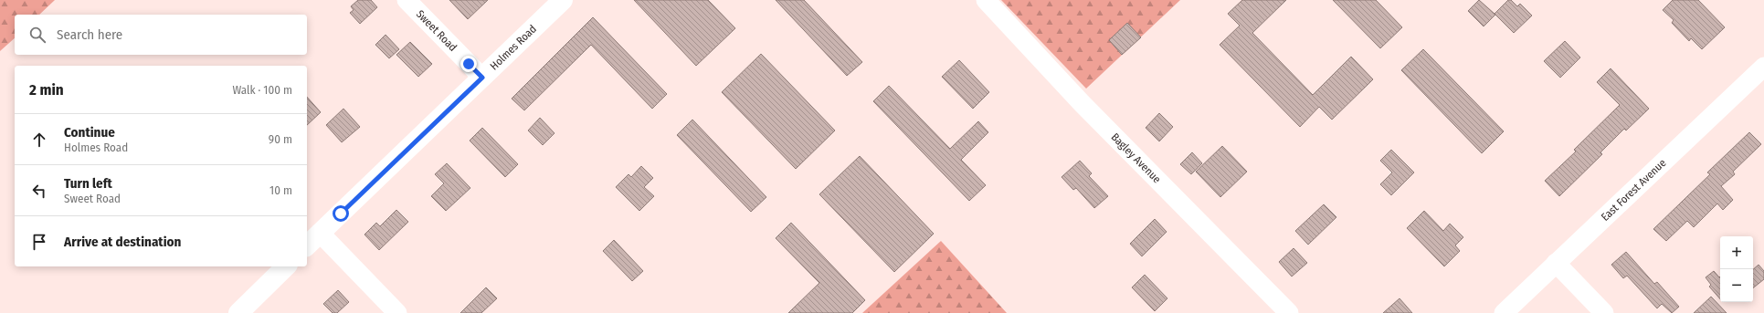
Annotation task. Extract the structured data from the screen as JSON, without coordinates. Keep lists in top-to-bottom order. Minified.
{"streets":{"main road":["Holmes Road"],"street":["Sweet Road","Bagley Avenue","East Forest Avenue"]},"crossings":[["Sweet Road","Holmes Road"]],"page":{"search":"Search here","heading":["2 min","Walk · 100 m"],"list":[["Continue","Holmes Road","90 m"],["Turn left","Sweet Road","10 m"],"Arrive at destination"],"map_buttons":["+","−"]}}
